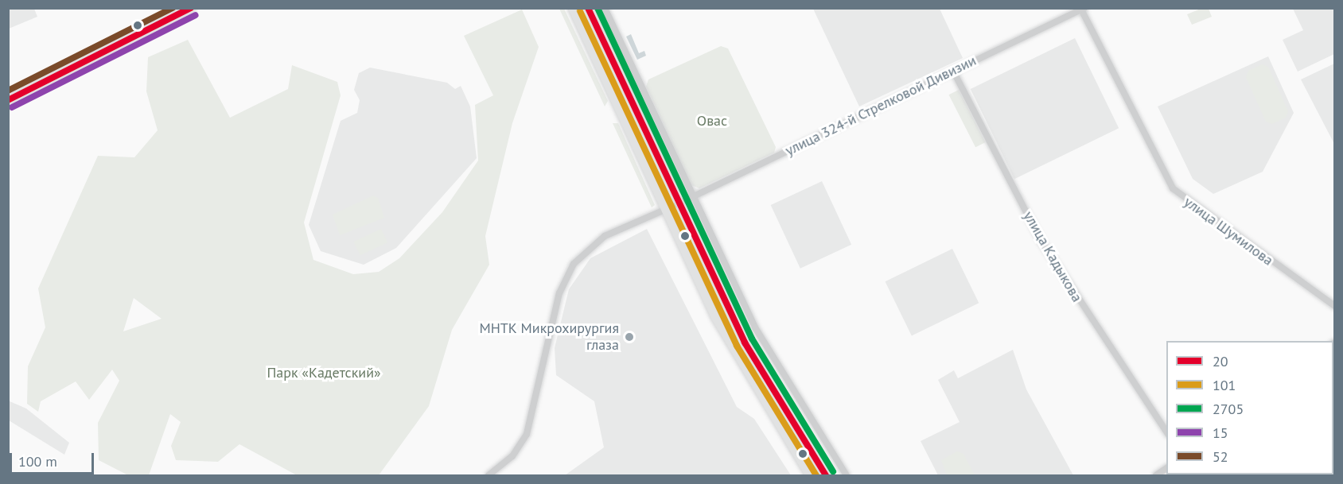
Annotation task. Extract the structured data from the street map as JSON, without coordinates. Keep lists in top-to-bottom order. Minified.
{"streets":{"street":["улица 324-й Стрелковой Дивизии","улица Шумилова","улица Кадыкова"]},"crossings":[["улица 324-й Стрелковой Дивизии","улица Шумилова"],["улица 324-й Стрелковой Дивизии","улица Кадыкова"]],"parks":["Овас","Парк «Кадетский»"],"places":["МНТК Микрохирургия глаза"],"lines":["transit line 20","transit line 2705","transit line 52","transit line 101","transit line 15"],"legend":["20","101","2705","15","52"],"scale_bar":"100 m"}
